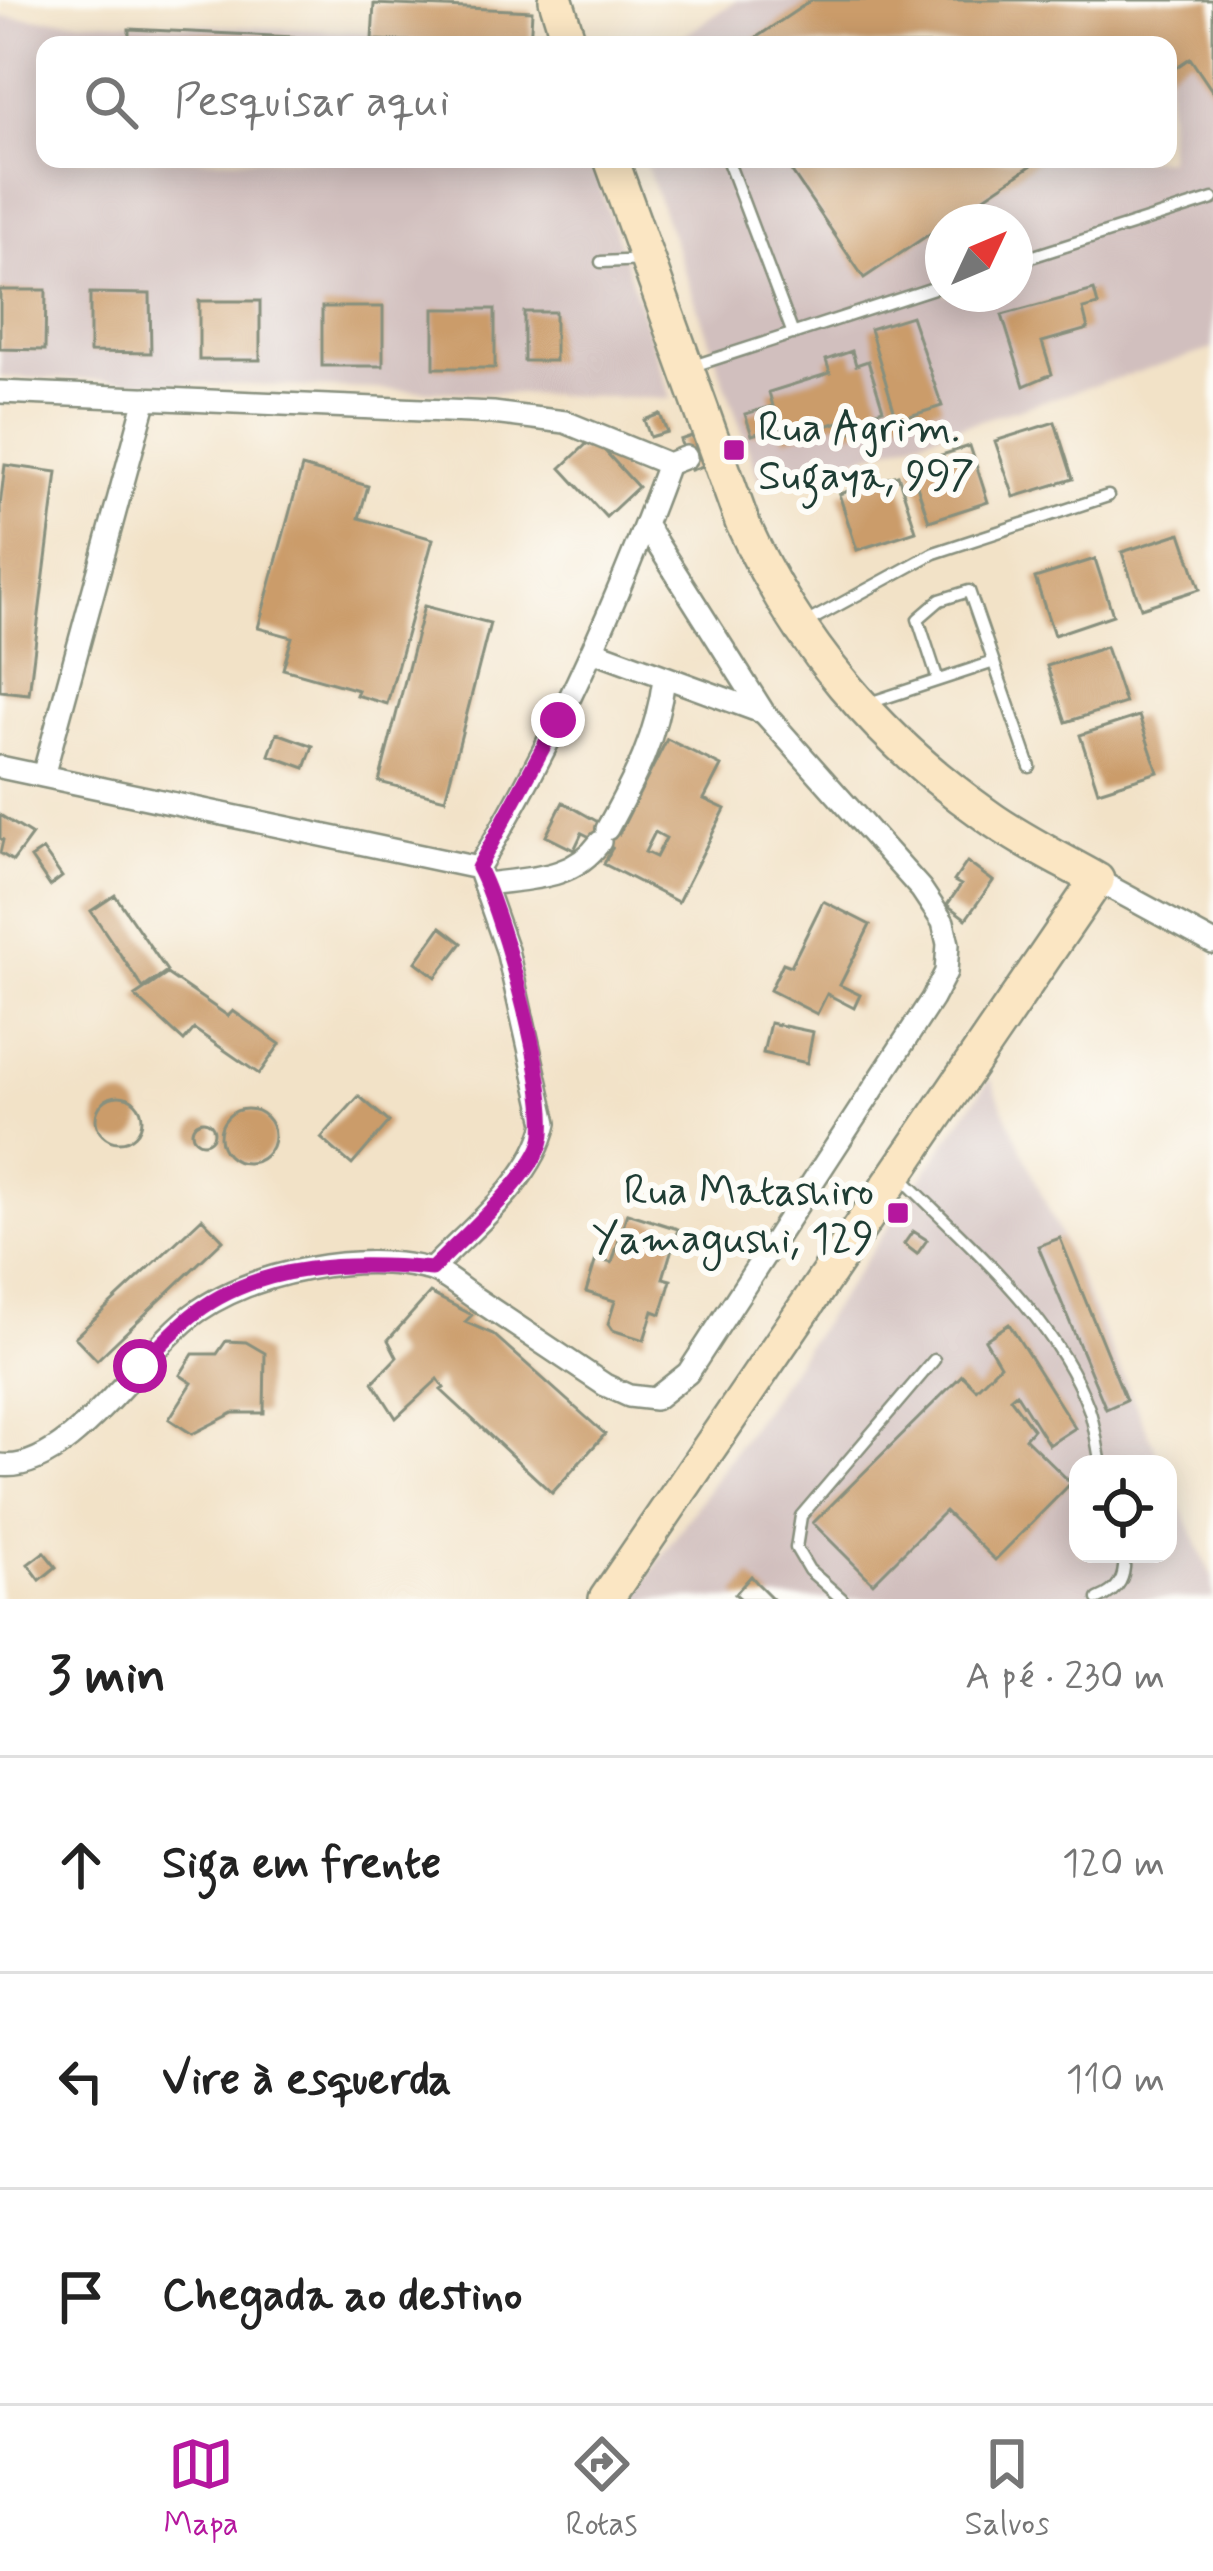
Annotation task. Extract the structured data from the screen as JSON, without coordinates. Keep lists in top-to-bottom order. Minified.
{"places":{"transit":["Rua Agrim. Sugaya, 997","Rua Matashiro Yamagushi, 129"]},"north":"top right","page":{"search":"Pesquisar aqui","heading":["3 min","A pé · 230 m"],"list":[["Siga em frente","120 m"],["Vire à esquerda","110 m"],"Chegada ao destino"],"nav":["Mapa","Rotas","Salvos"]}}
